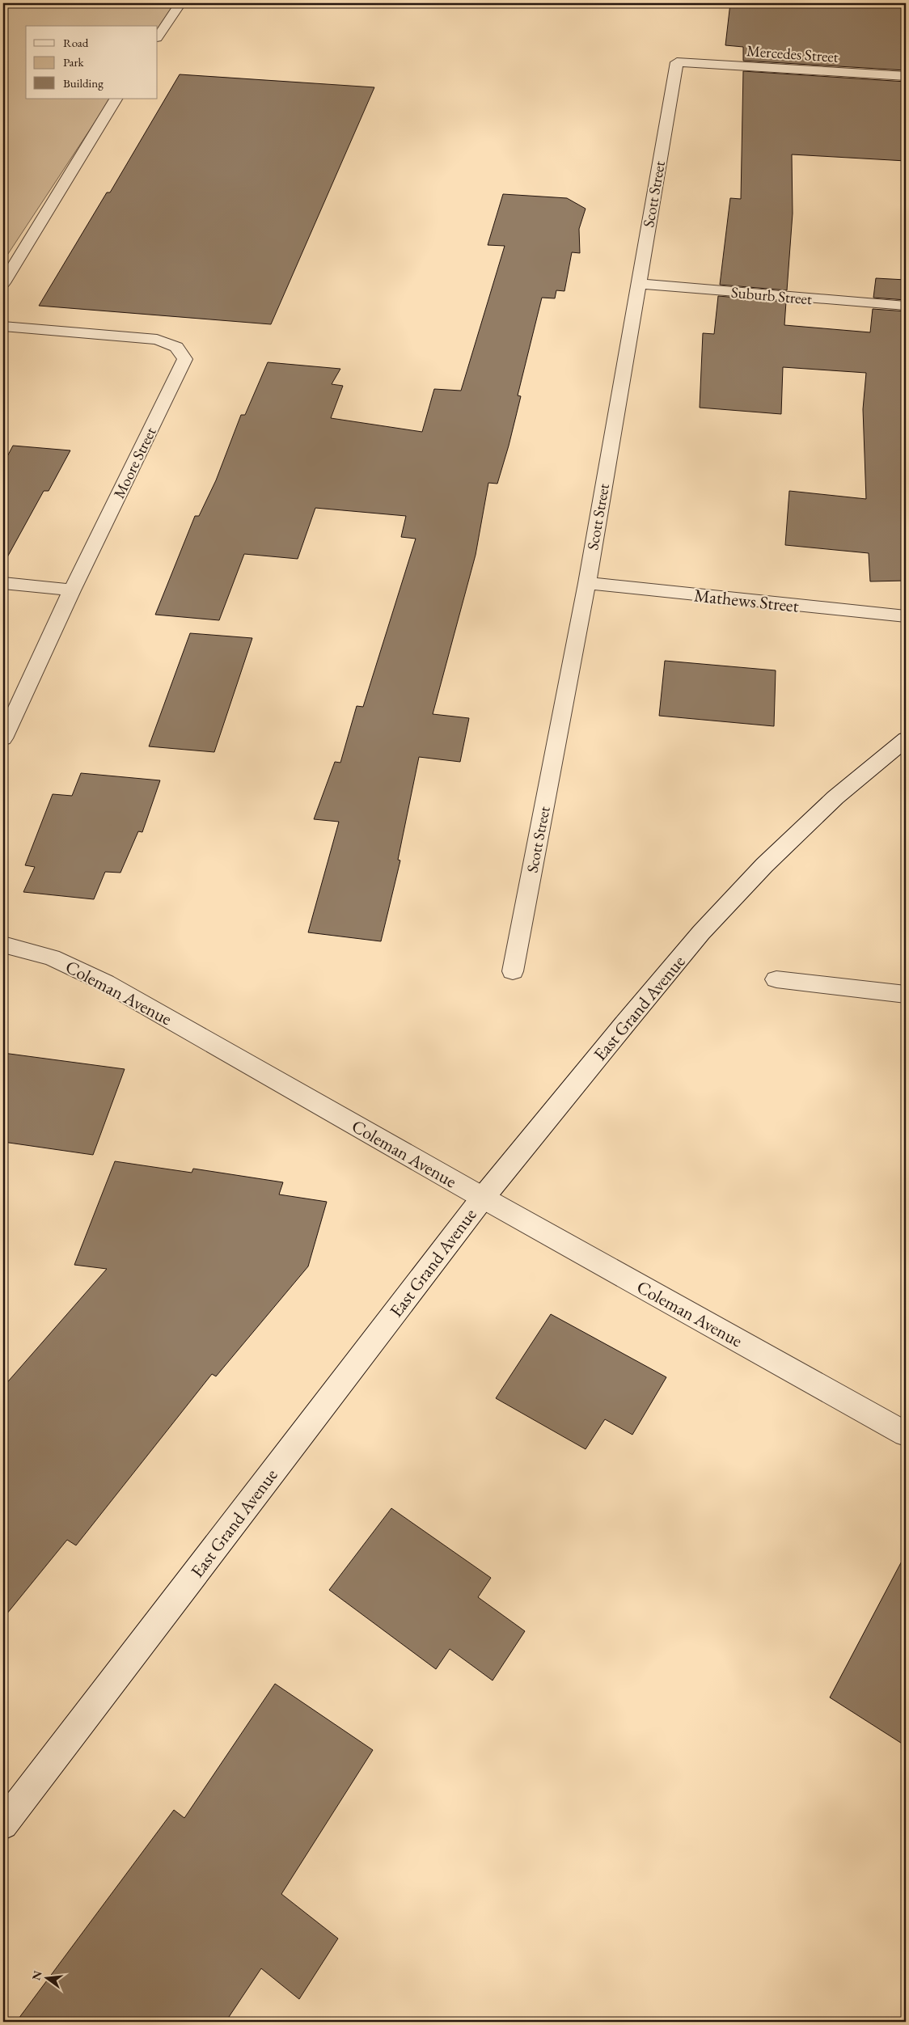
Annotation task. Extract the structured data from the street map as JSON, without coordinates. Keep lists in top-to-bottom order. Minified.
{"streets":{"street":["Mercedes Street","Scott Street","Suburb Street","Moore Street","Mathews Street","Coleman Avenue","East Grand Avenue"]},"crossings":[["Mercedes Street","Scott Street"],["Scott Street","Suburb Street"],["Scott Street","Mathews Street"],["Coleman Avenue","East Grand Avenue"]],"legend":["Road","Park","Building"],"north":"left"}
